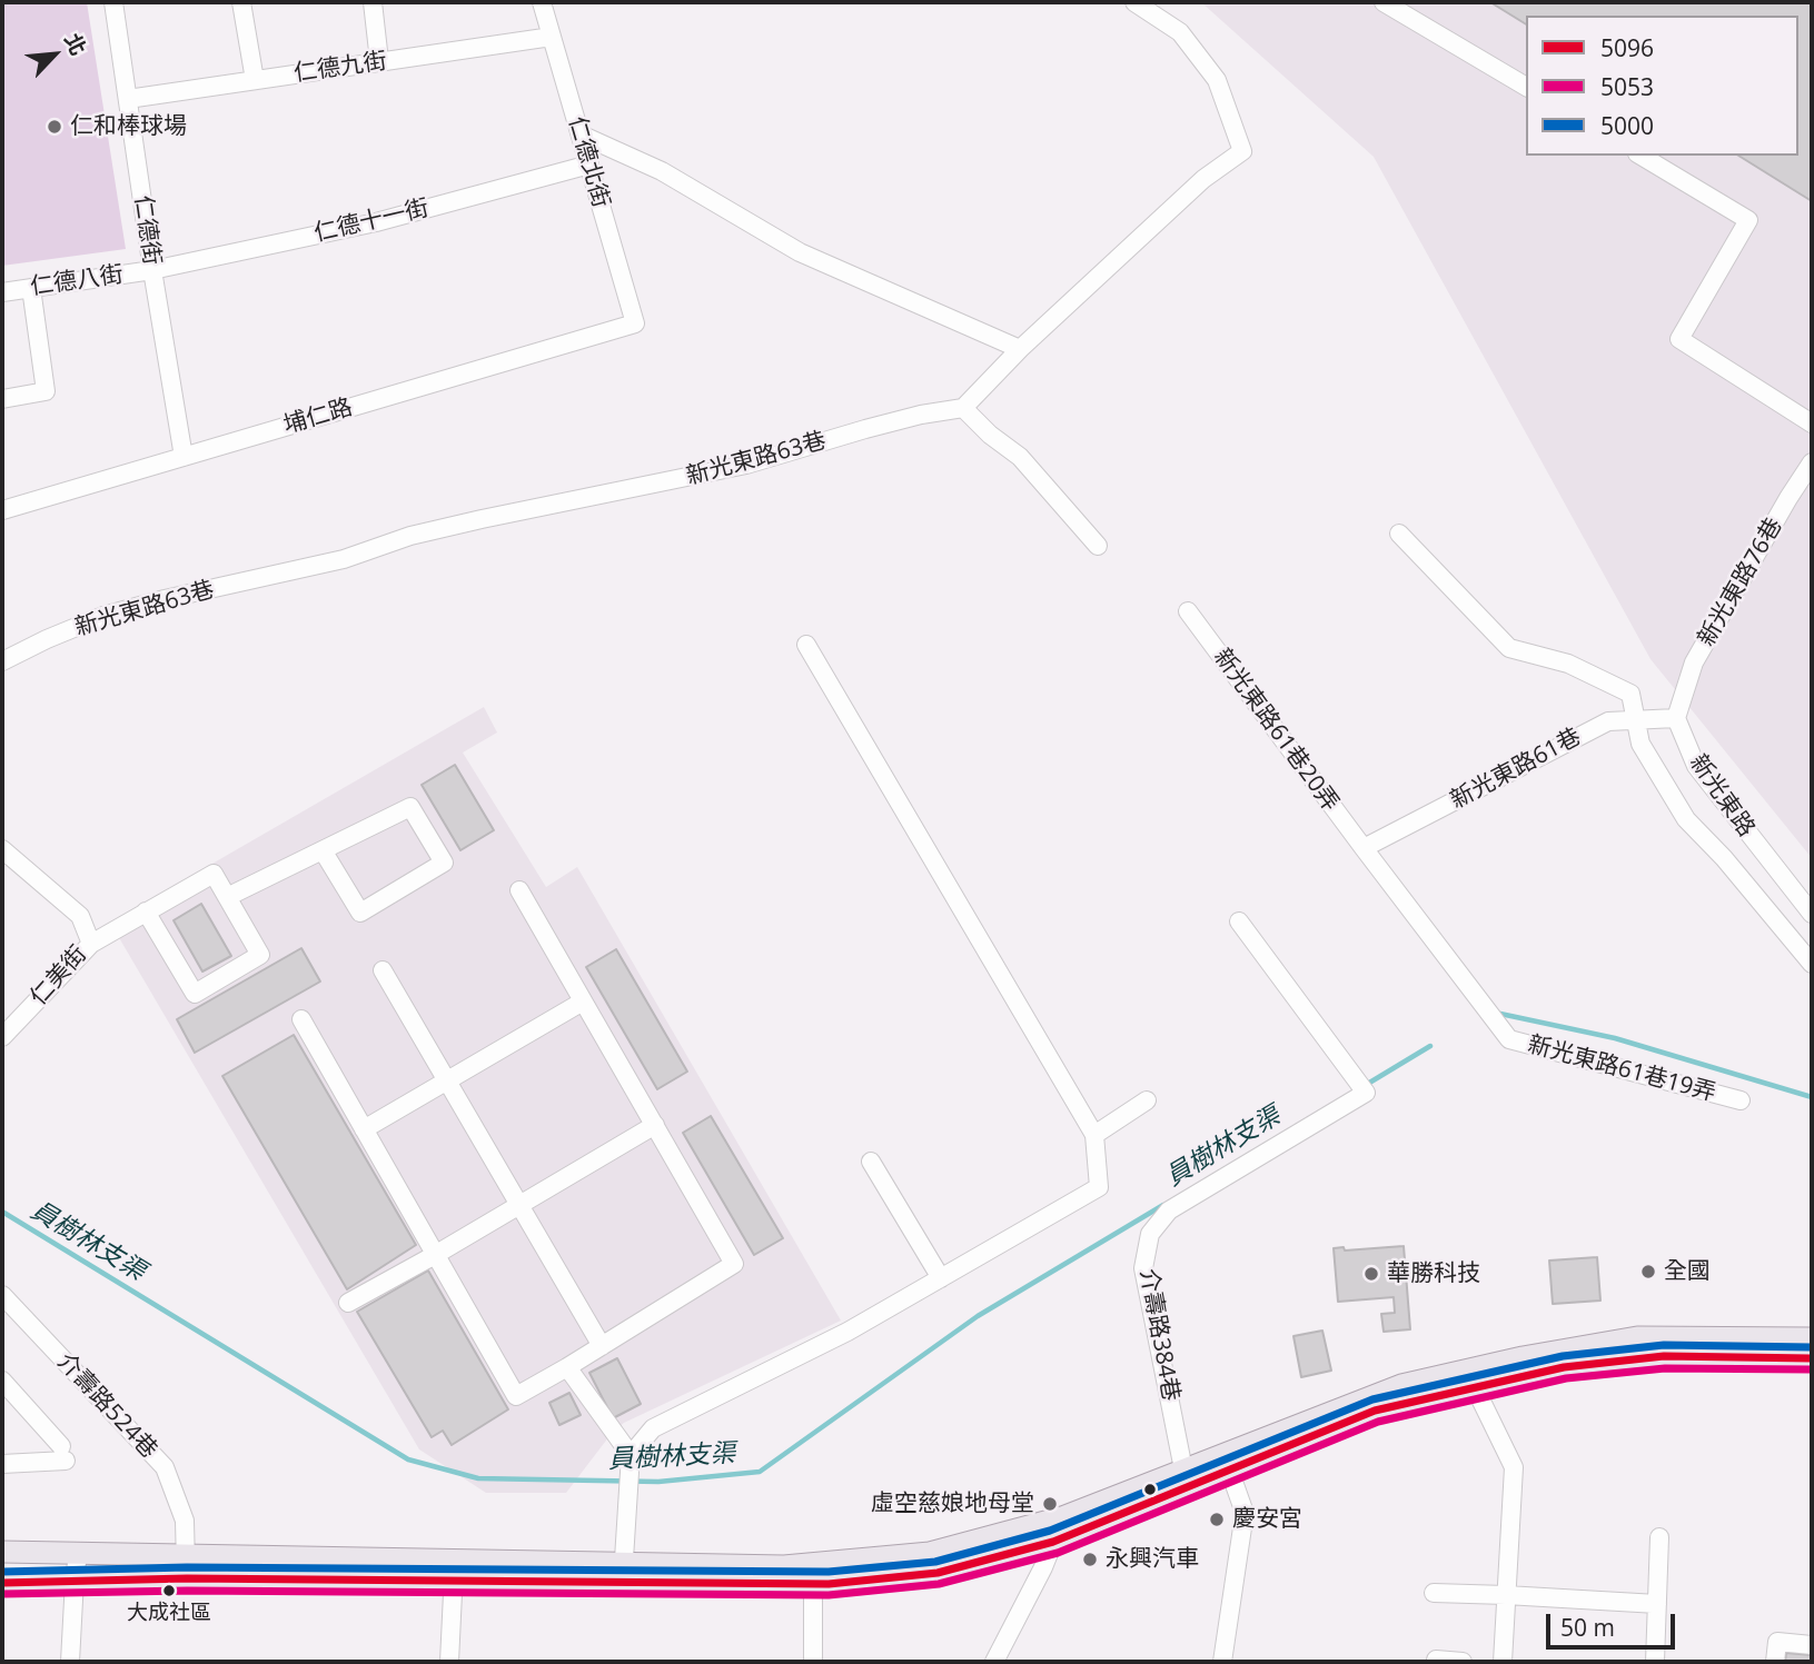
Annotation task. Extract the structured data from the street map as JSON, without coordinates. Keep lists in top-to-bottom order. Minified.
{"streets":{"street":["仁德九街","仁德北街","仁德十一街","仁德街","仁德八街","埔仁路","新光東路63巷","新光東路76巷","新光東路61巷20弄","新光東路61巷","新光東路","仁美街","新光東路61巷19弄","介壽路384巷","介壽路524巷"]},"crossings":[["仁德九街","仁德北街"],["仁德九街","仁德街"],["仁德北街","仁德十一街"],["仁德北街","埔仁路"],["仁德十一街","仁德街"],["仁德十一街","仁德八街"],["仁德街","仁德八街"],["仁德街","埔仁路"],["新光東路76巷","新光東路61巷"],["新光東路76巷","新光東路"],["新光東路61巷20弄","新光東路61巷"],["新光東路61巷20弄","新光東路61巷19弄"],["新光東路61巷","新光東路"],["新光東路61巷","新光東路61巷19弄"]],"water":["員樹林支渠"],"places":["仁和棒球場","全國","華勝科技","虛空慈娘地母堂","慶安宮","永興汽車","大成社區"],"lines":["transit line 5000","transit line 5096","transit line 5053"],"legend":["5096","5053","5000"],"scale_bar":"50 m","north":"top right"}
